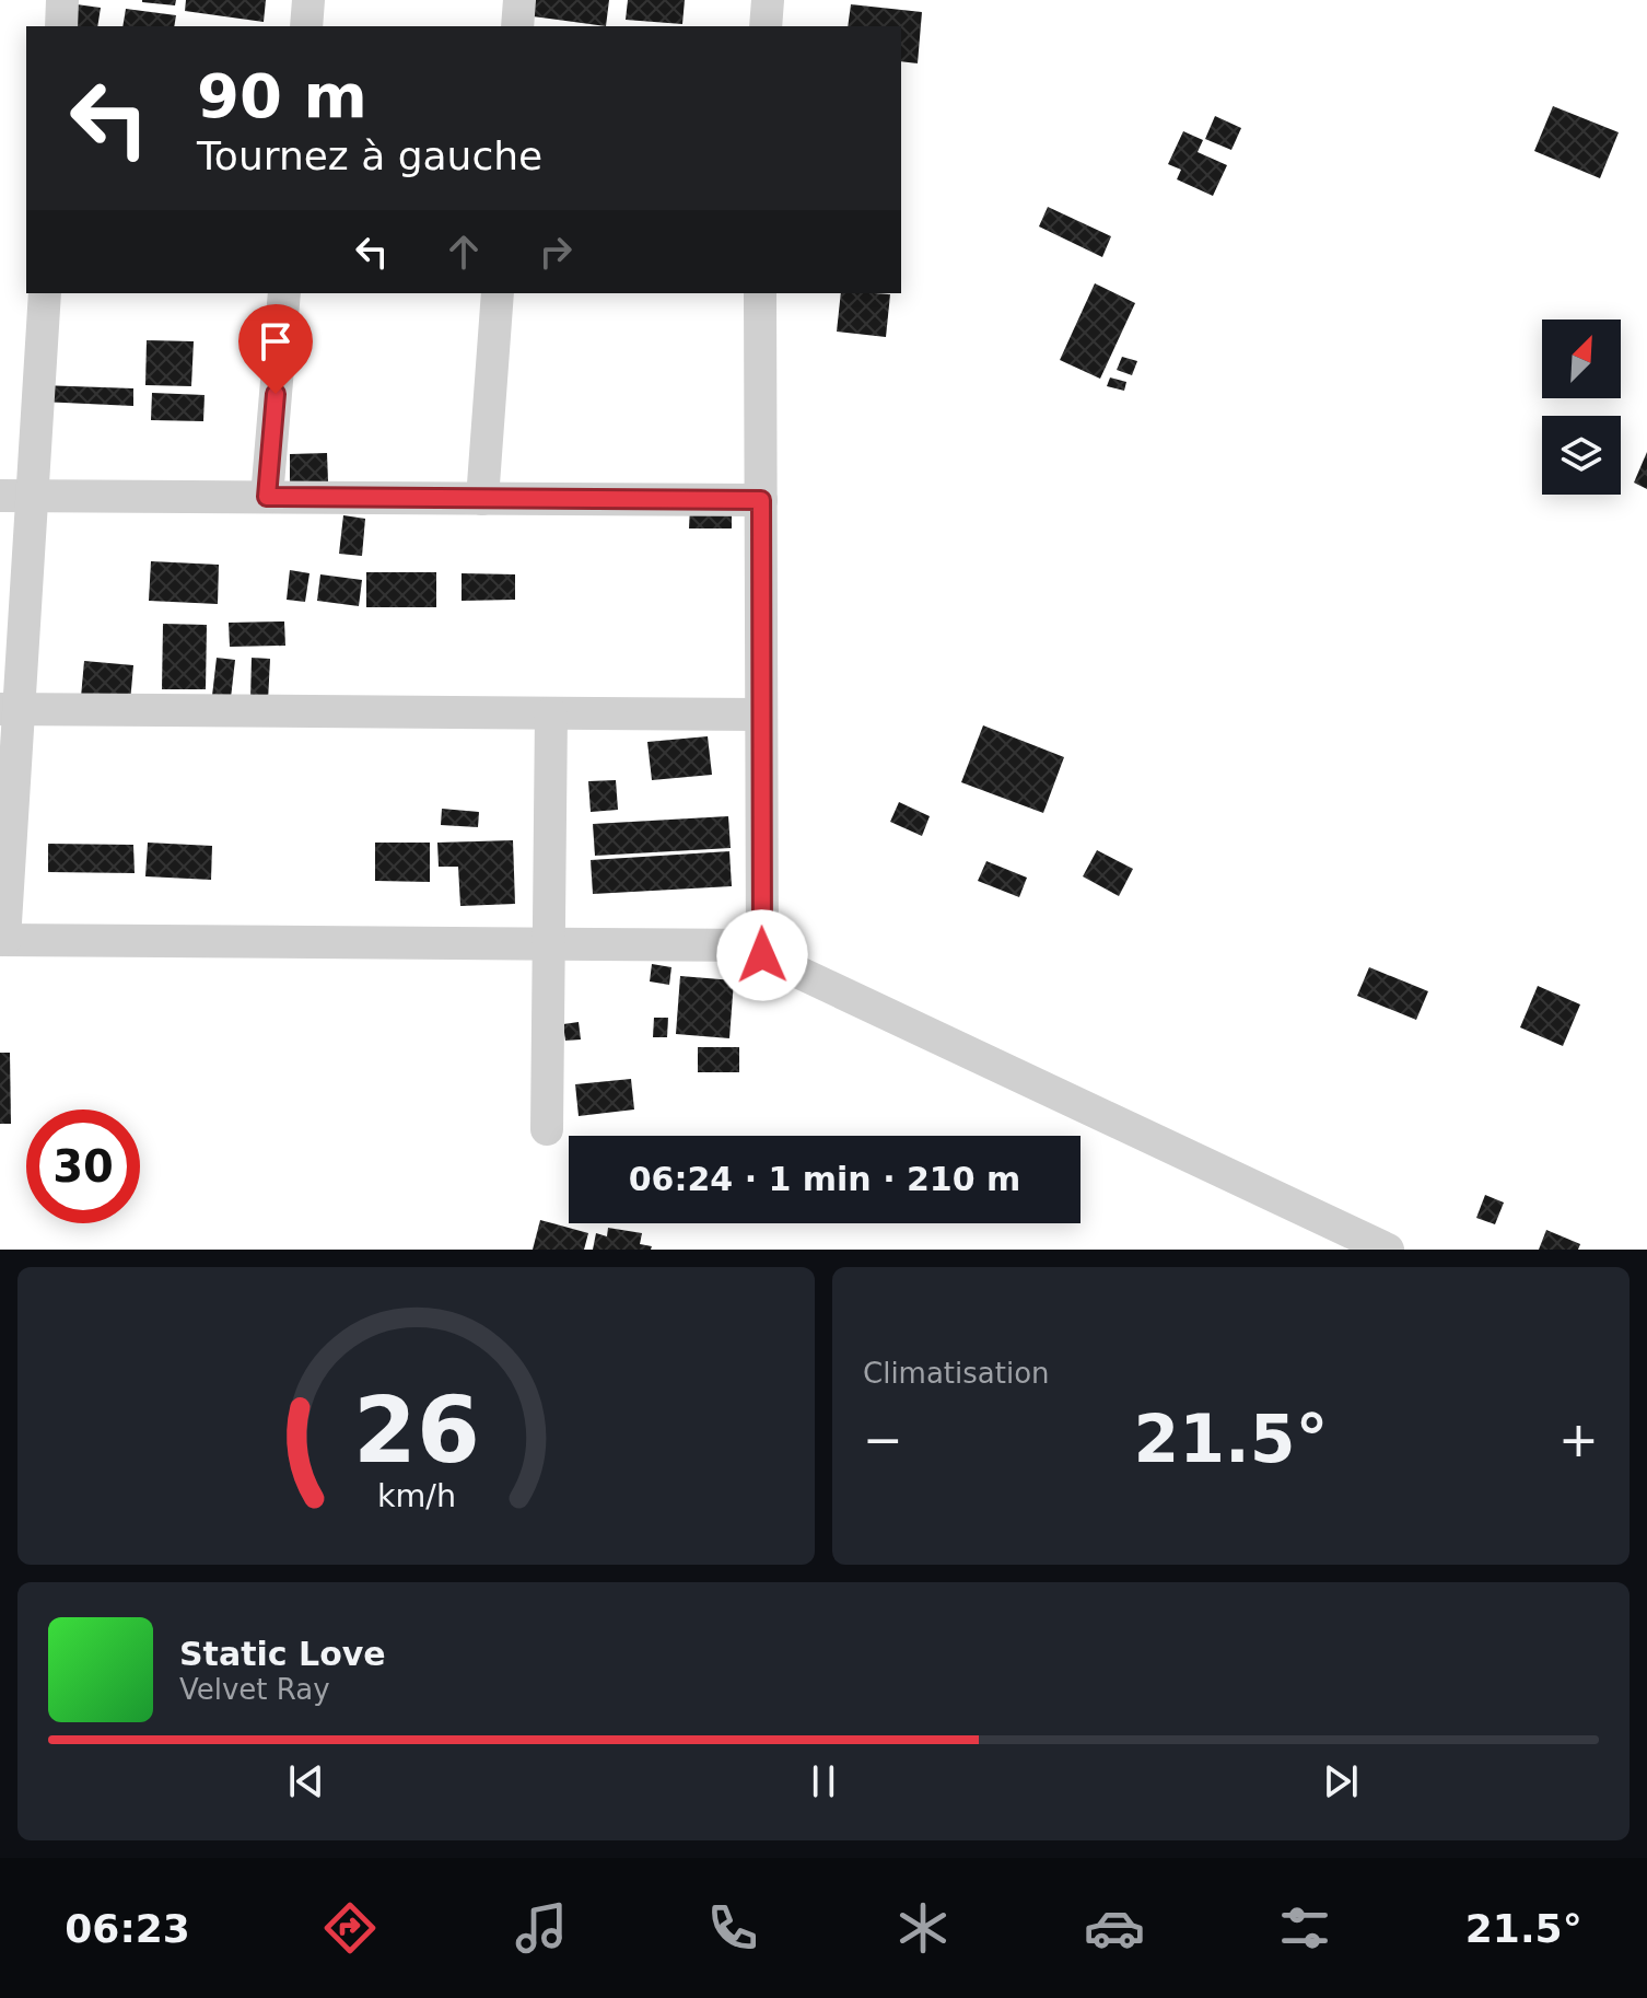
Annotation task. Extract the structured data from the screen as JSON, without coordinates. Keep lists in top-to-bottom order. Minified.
{"north":"top right","page":{"turn":["90 m","Tournez à gauche"],"limit":"30","trip":"06:24 · 1 min · 210 m","tile":"Climatisation","heat":["−","21.5°","+"],"song":["Static Love","Velvet Ray"],"tabs":["06:23","21.5°"],"gauge":["26","km/h"]}}
